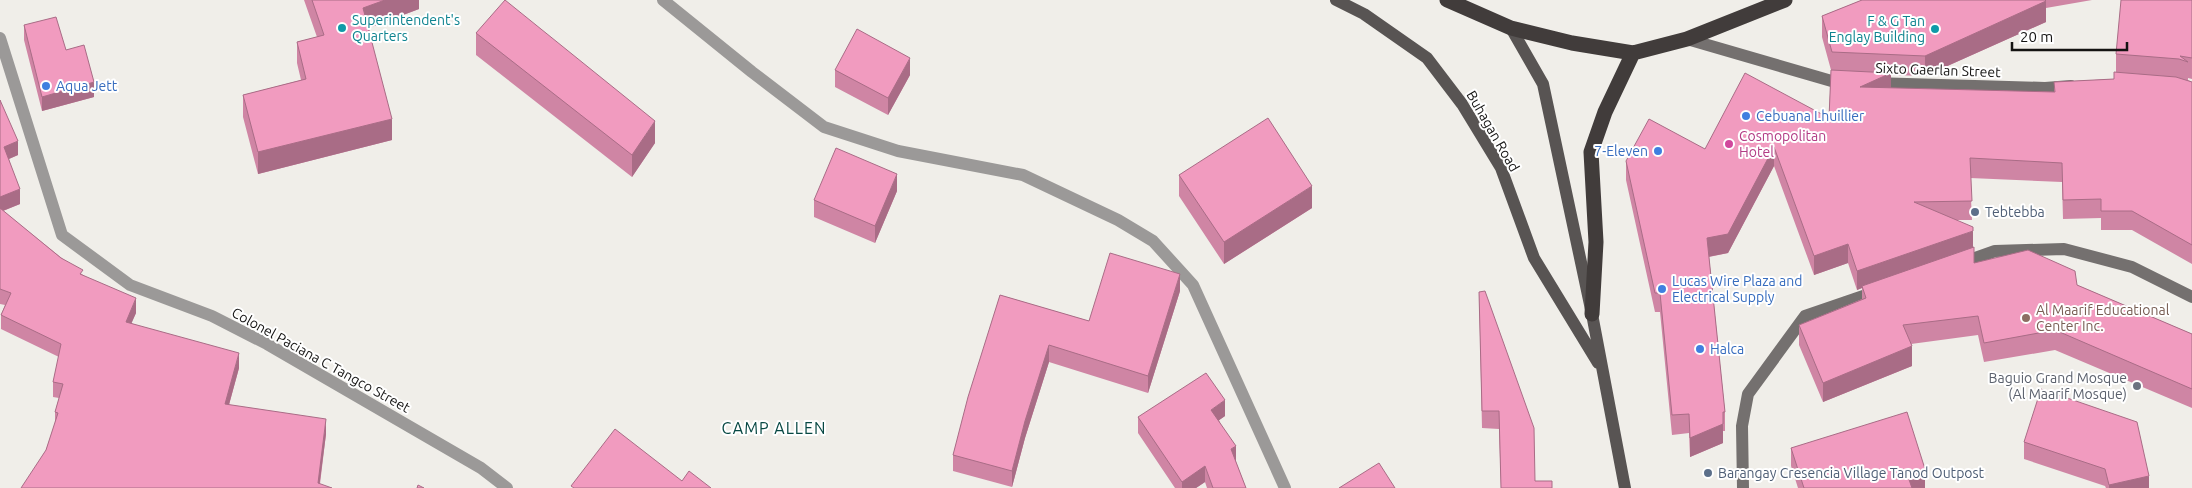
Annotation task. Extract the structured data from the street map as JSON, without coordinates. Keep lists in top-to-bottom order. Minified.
{"streets":{"main road":["Buhagan Road"],"street":["Sixto Gaerlan Street","Colonel Paciana C Tangco Street"]},"districts":["CAMP ALLEN"],"places":["Superintendent's Quarters","F & G Tan Englay Building","Aqua Jett","Cebuana Lhuillier","Cosmopolitan Hotel","7-Eleven","Tebtebba","Lucas Wire Plaza and Electrical Supply","Al Maarif Educational Center Inc.","Halca","Baguio Grand Mosque (Al Maarif Mosque)","Barangay Cresencia Village Tanod Outpost"],"scale_bar":"20 m"}
